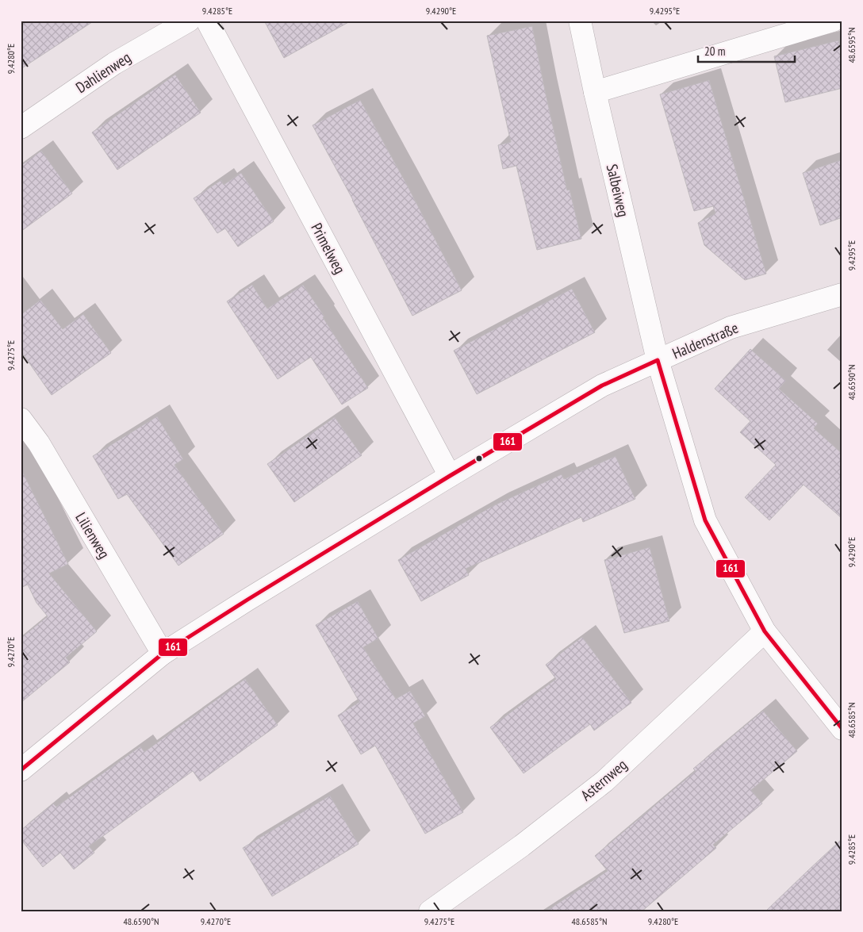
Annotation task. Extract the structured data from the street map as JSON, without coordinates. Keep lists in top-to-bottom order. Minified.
{"streets":{"street":["Dahlienweg","Salbeiweg","Primelweg","Haldenstraße","Lilienweg","Asternweg"]},"crossings":[["Salbeiweg","Haldenstraße"],["Primelweg","Haldenstraße"],["Haldenstraße","Lilienweg"]],"lines":["transit line 161"],"scale_bar":"20 m","coordinates":["9.4285°E","9.4290°E","9.4295°E","48.6595°N","9.4280°E","9.4275°E","48.6590°N","9.4270°E","48.6585°N"]}
